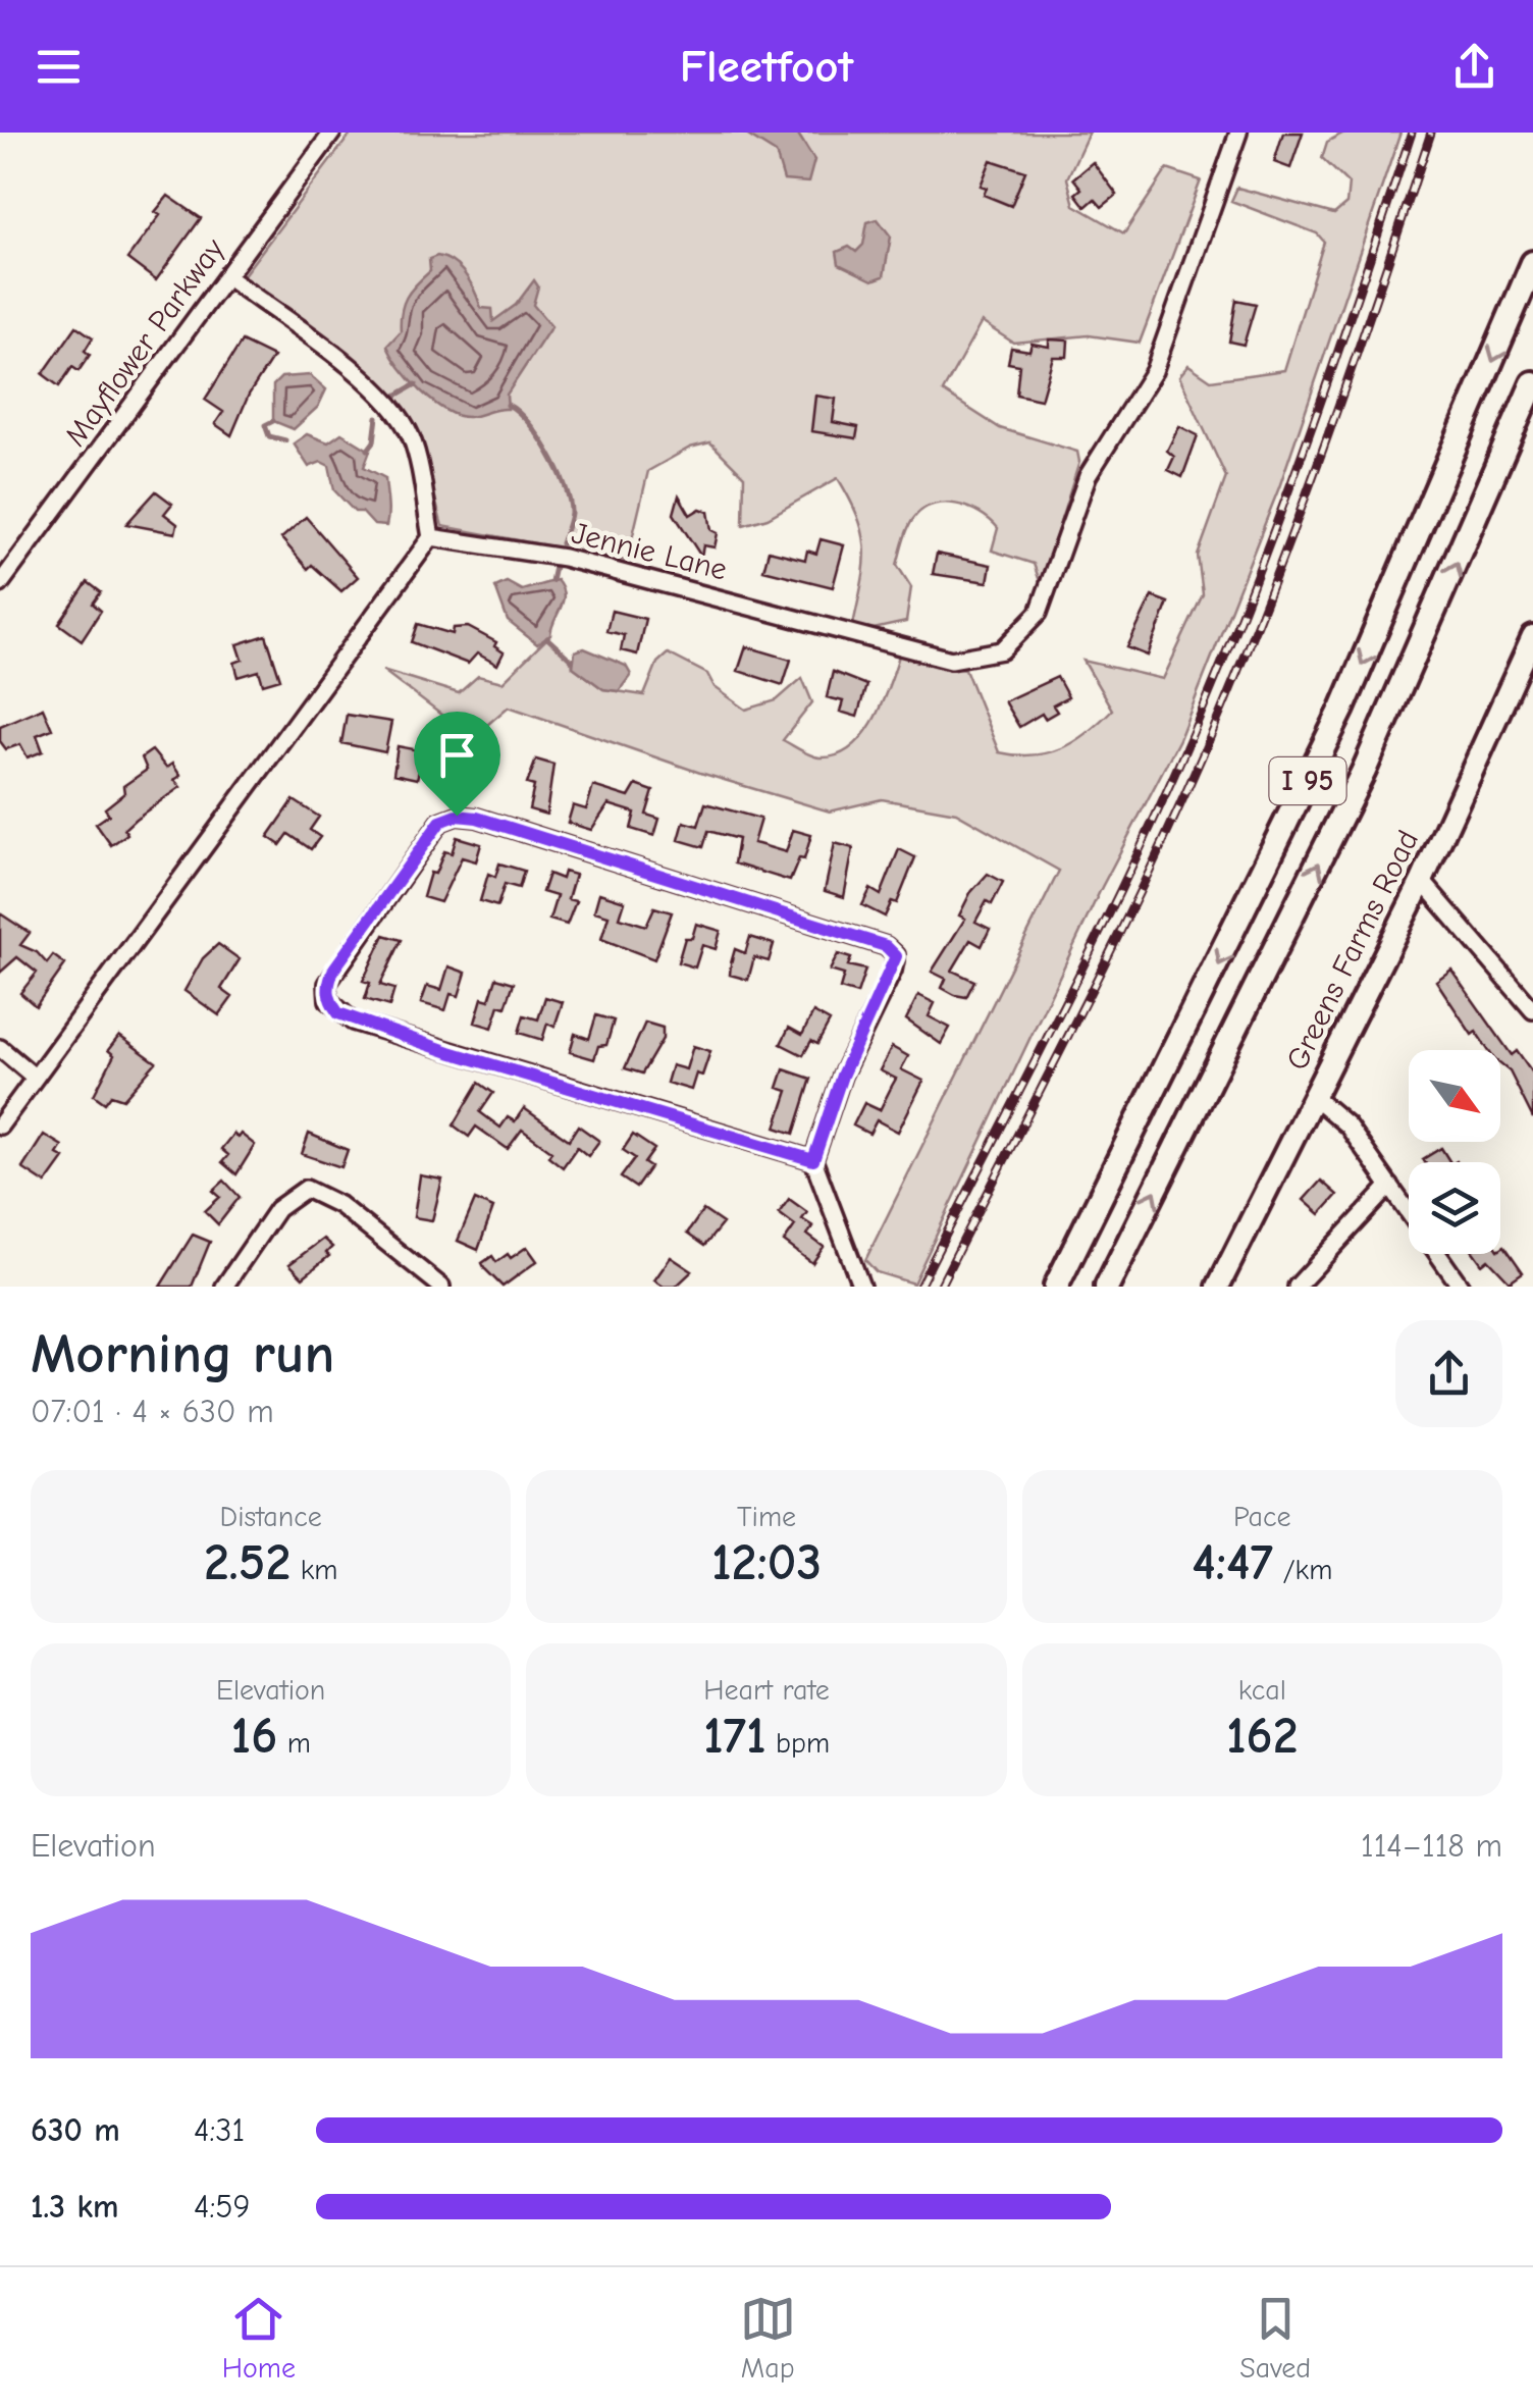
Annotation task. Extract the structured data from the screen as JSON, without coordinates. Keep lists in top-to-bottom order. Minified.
{"streets":{"highway":["I 95"],"main road":["Greens Farms Road"],"street":["Mayflower Parkway","Jennie Lane"]},"north":"bottom right","page":{"header":"Fleetfoot","heading":["Morning run","07:01 · 4 × 630 m"],"stats":[["Distance","2.52 km"],["Time","12:03"],["Pace","4:47 /km"],["Elevation","16 m"],["Heart rate","171 bpm"],["kcal","162"]],"chart":["Elevation","114–118 m"],"list":[{"name":"630 m","note":"4:31"},{"name":"1.3 km","note":"4:59"}],"tabs":["Home","Map","Saved"]}}
